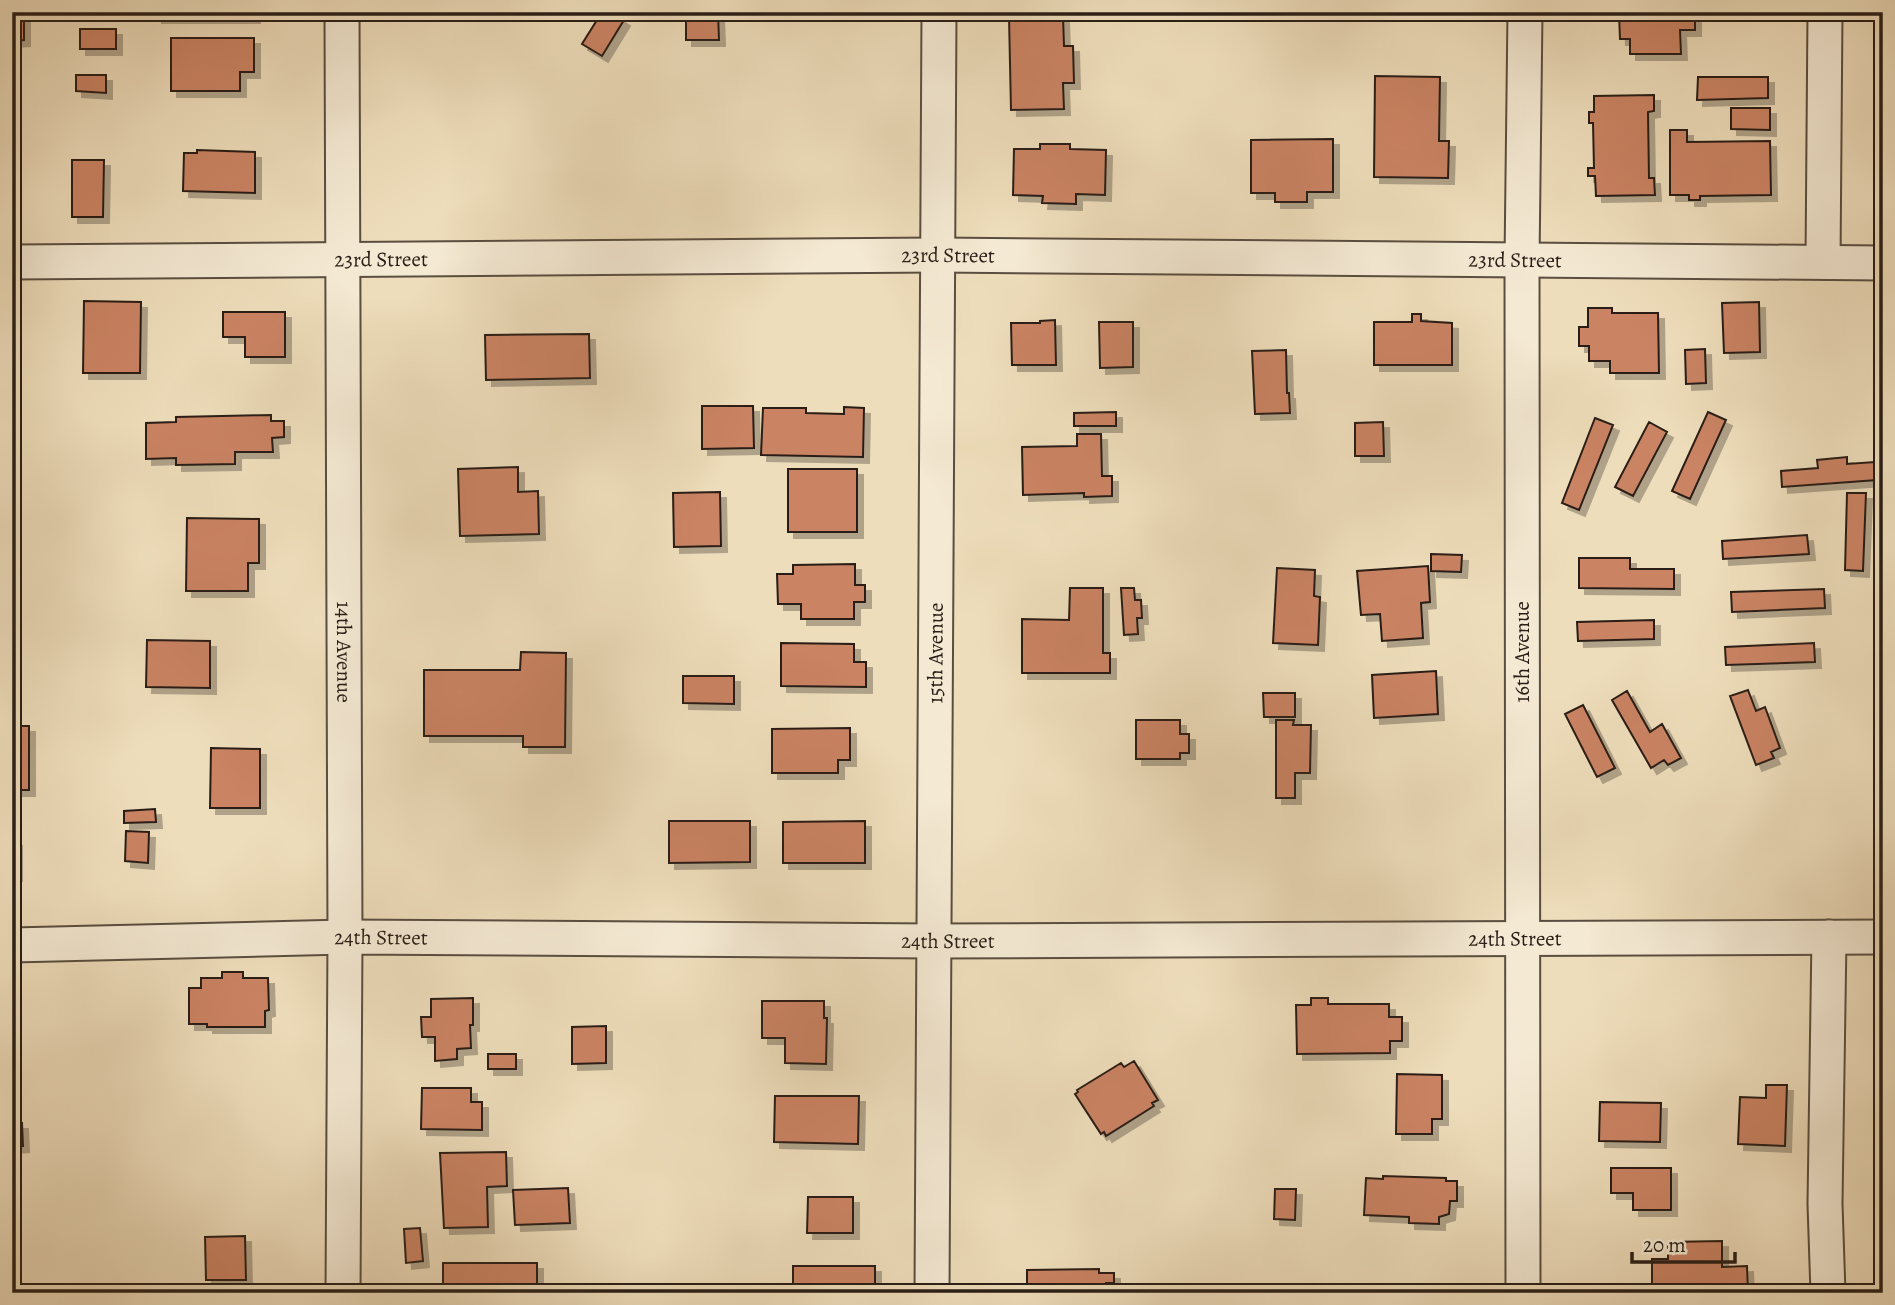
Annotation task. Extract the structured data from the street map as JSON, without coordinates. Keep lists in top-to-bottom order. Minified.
{"streets":{"street":["23rd Street","15th Avenue","16th Avenue","14th Avenue","24th Street"]},"crossings":[["23rd Street","15th Avenue"],["23rd Street","16th Avenue"],["23rd Street","14th Avenue"],["15th Avenue","24th Street"],["16th Avenue","24th Street"],["14th Avenue","24th Street"]],"scale_bar":"20 m"}
